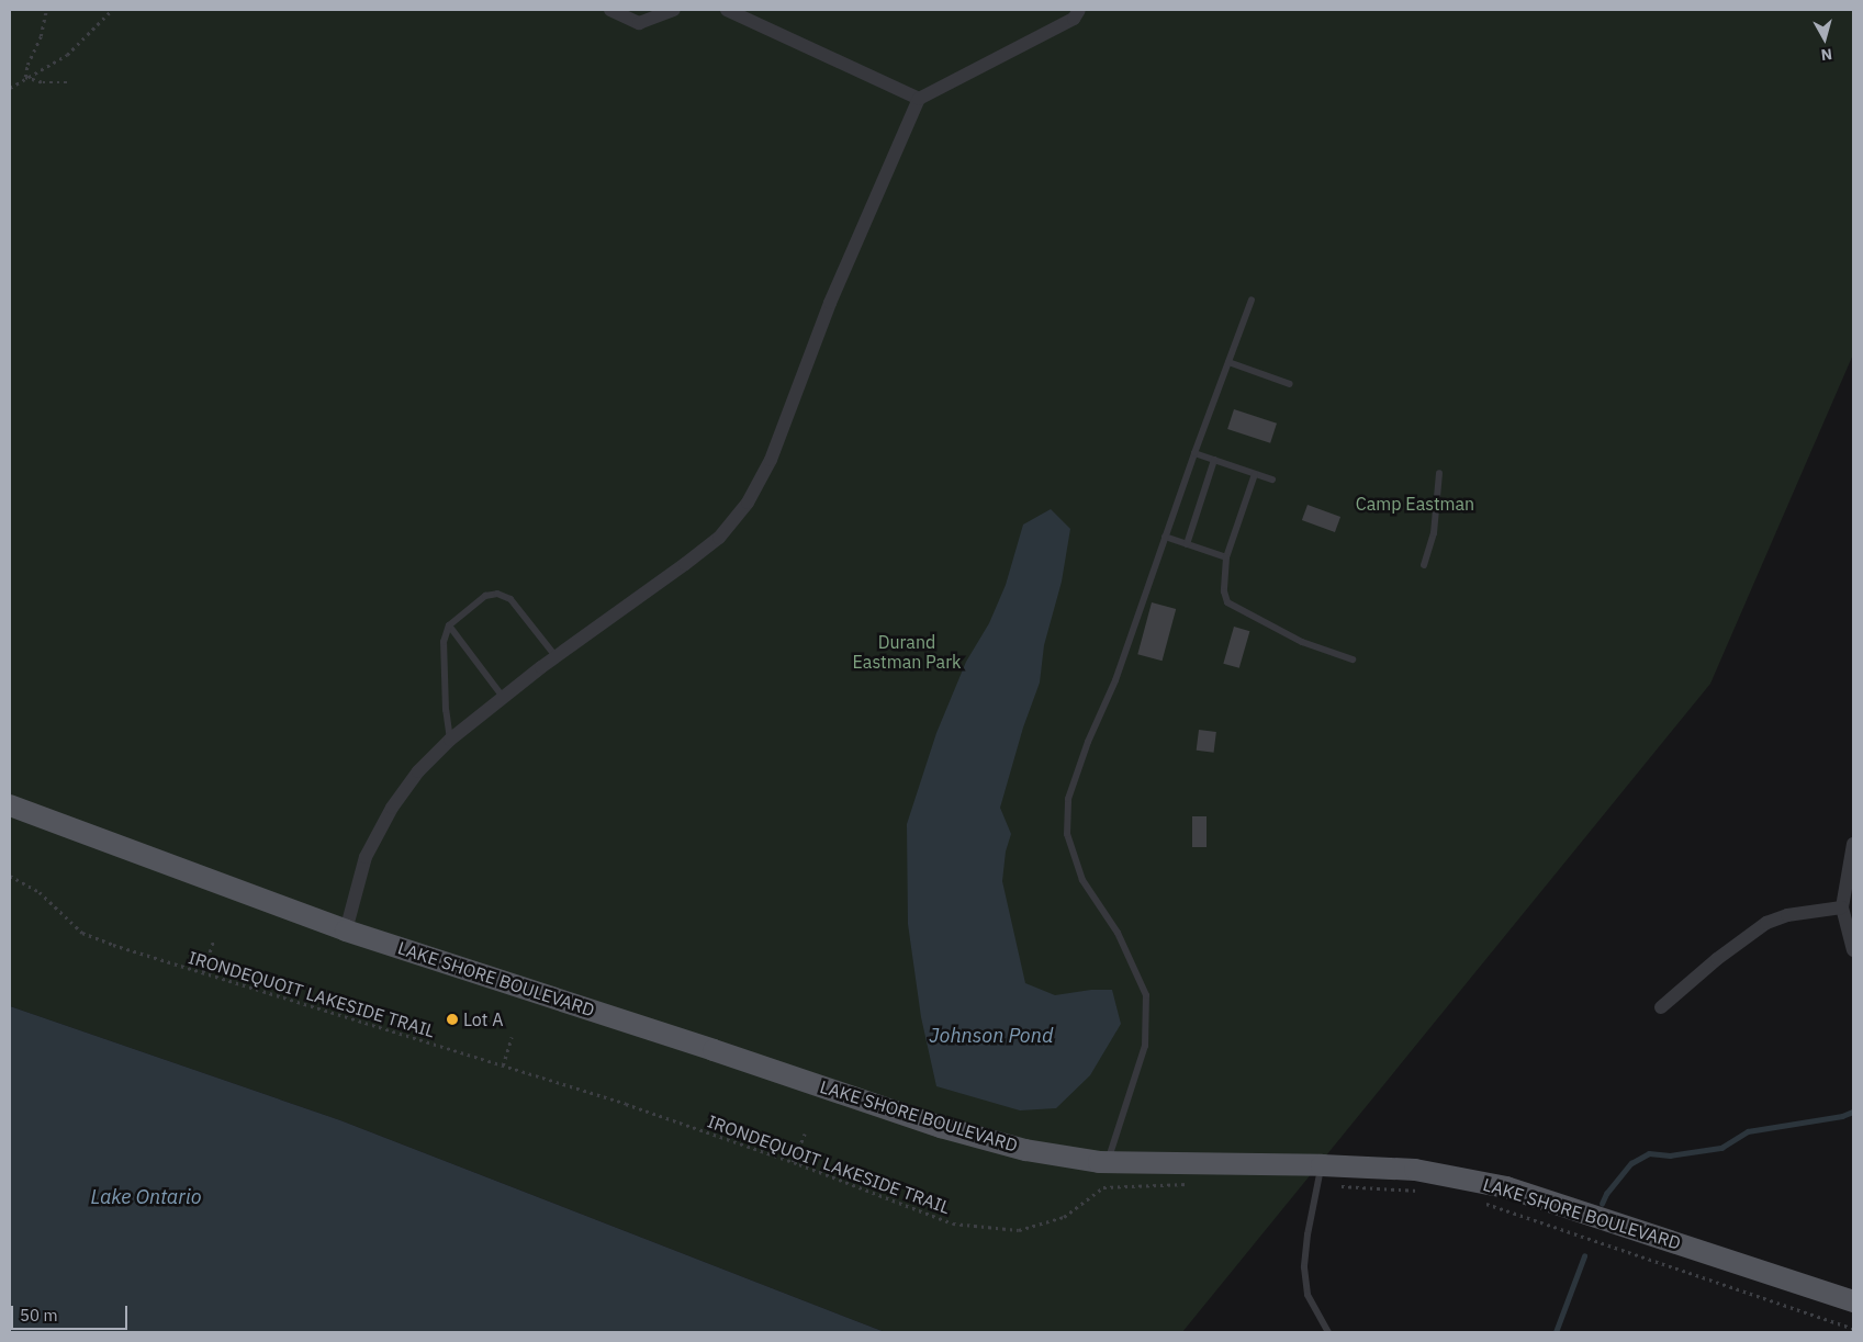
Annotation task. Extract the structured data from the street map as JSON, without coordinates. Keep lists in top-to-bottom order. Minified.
{"streets":{"main road":["LAKE SHORE BOULEVARD"],"path":["IRONDEQUOIT LAKESIDE TRAIL"]},"water":["Johnson Pond","Lake Ontario"],"parks":["Camp Eastman","Durand Eastman Park"],"places":["Lot A"],"scale_bar":"50 m","north":"bottom"}
